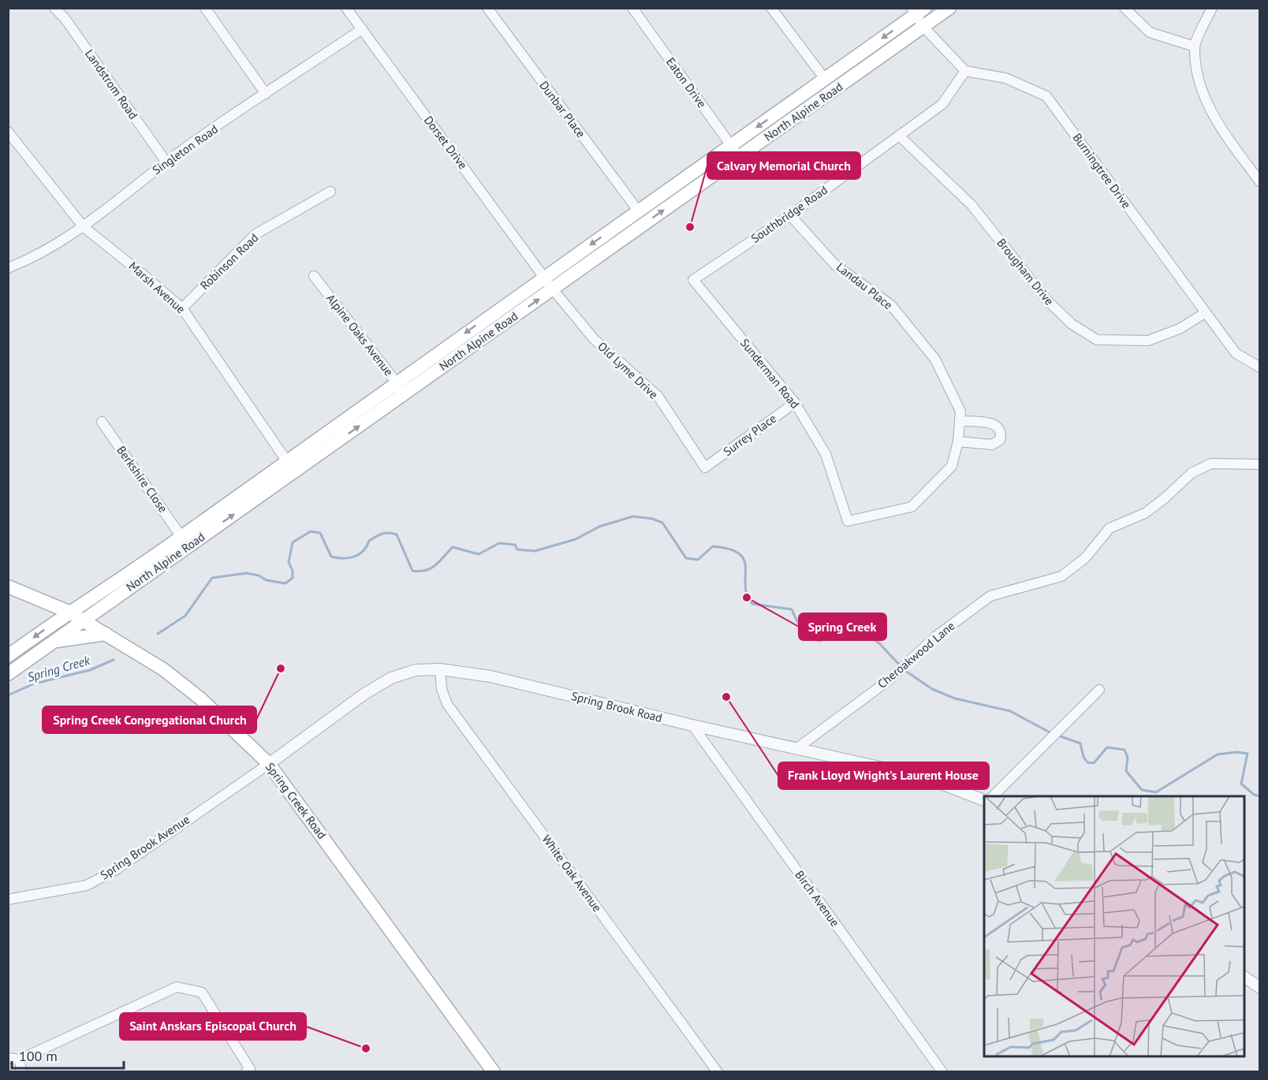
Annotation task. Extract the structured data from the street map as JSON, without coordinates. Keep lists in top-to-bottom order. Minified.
{"streets":{"main road":["North Alpine Road","Spring Creek Road"],"street":["Eaton Drive","Landstrom Road","Dunbar Place","Dorset Drive","Singleton Road","Burningtree Drive","Southbridge Road","Robinson Road","Brougham Drive","Landau Place","Marsh Avenue","Alpine Oaks Avenue","Old Lyme Drive","Sunderman Road","Surrey Place","Berkshire Close","Cheroakwood Lane","Spring Brook Road","Spring Brook Avenue","White Oak Avenue","Birch Avenue"]},"crossings":[["Eaton Drive","North Alpine Road"],["Landstrom Road","Singleton Road"],["Dunbar Place","North Alpine Road"],["North Alpine Road","Dorset Drive"],["North Alpine Road","Marsh Avenue"],["North Alpine Road","Alpine Oaks Avenue"],["North Alpine Road","Old Lyme Drive"],["North Alpine Road","Berkshire Close"],["North Alpine Road","Spring Creek Road"],["Dorset Drive","Singleton Road"],["Dorset Drive","Old Lyme Drive"],["Singleton Road","Marsh Avenue"],["Burningtree Drive","Southbridge Road"],["Burningtree Drive","Brougham Drive"],["Southbridge Road","Brougham Drive"],["Southbridge Road","Landau Place"],["Southbridge Road","Sunderman Road"],["Robinson Road","Marsh Avenue"],["Landau Place","Sunderman Road"],["Old Lyme Drive","Surrey Place"],["Sunderman Road","Surrey Place"],["Cheroakwood Lane","Spring Brook Road"],["Spring Brook Road","Spring Creek Road"],["Spring Brook Road","Spring Brook Avenue"],["Spring Brook Road","White Oak Avenue"],["Spring Brook Road","Birch Avenue"],["Spring Creek Road","Spring Brook Avenue"]],"water":["Spring Creek"],"places":["Calvary Memorial Church","Spring Creek","Spring Creek Congregational Church","Frank Lloyd Wright's Laurent House","Saint Anskars Episcopal Church"],"scale_bar":"100 m"}
